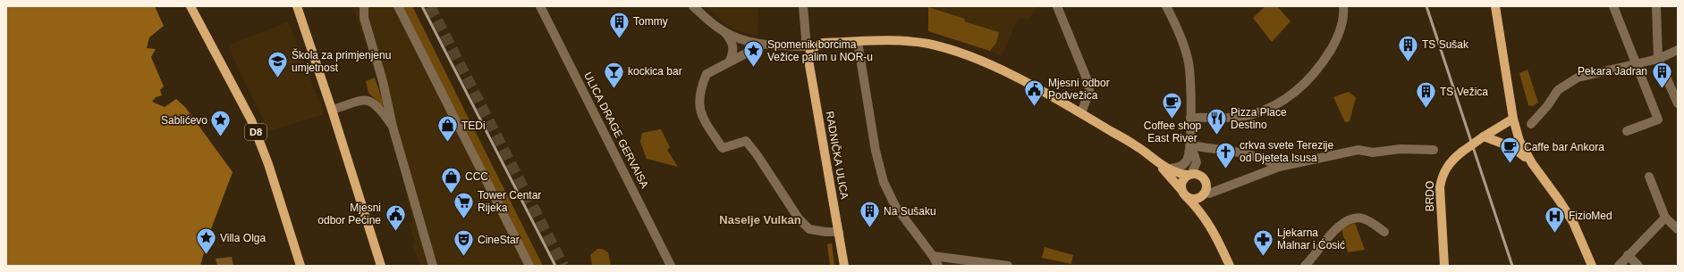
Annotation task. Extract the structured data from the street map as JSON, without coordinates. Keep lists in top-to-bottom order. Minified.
{"streets":{"main road":["D8","RADNIČKA ULICA","BRDO"],"street":["ULICA DRAGE GERVAISA"]},"districts":["Naselje Vulkan"],"places":{"building":["Tommy","TS Sušak","Pekara Jadran","TS Vežica","Na Sušaku"],"place":["Spomenik borcima Vežice palim u NOR-u","Sablićevo","Villa Olga"],"school or university":["Škola za primjenjenu umjetnost"],"bar":["kockica bar"],"public building":["Mjesni odbor Podvežica","Mjesni odbor Pećine"],"cafe":["Coffee shop East River","Caffe bar Ankora"],"restaurant":["Pizza Place Destino"],"shop":["TEDi","CCC"],"church":["crkva svete Terezije od Djeteta Isusa"],"supermarket":["Tower Centar Rijeka"],"hospital":["FizioMed"],"pharmacy":["Ljekarna Malnar i Ćosić"],"theatre":["CineStar"]}}
